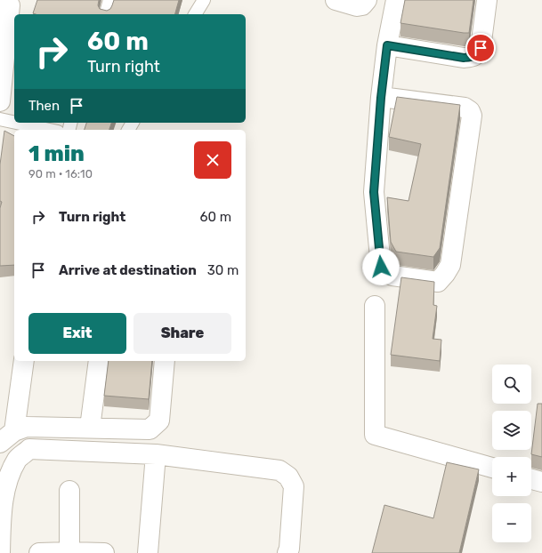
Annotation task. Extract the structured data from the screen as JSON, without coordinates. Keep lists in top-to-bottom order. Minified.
{"page":{"turn":["60 m","Turn right"],"then":"Then","heading":["1 min","90 m · 16:10"],"list":[{"name":"Turn right","value":"60 m"},{"name":"Arrive at destination","value":"30 m"}],"buttons":["Exit","Share"],"map_buttons":["+","−"]}}
